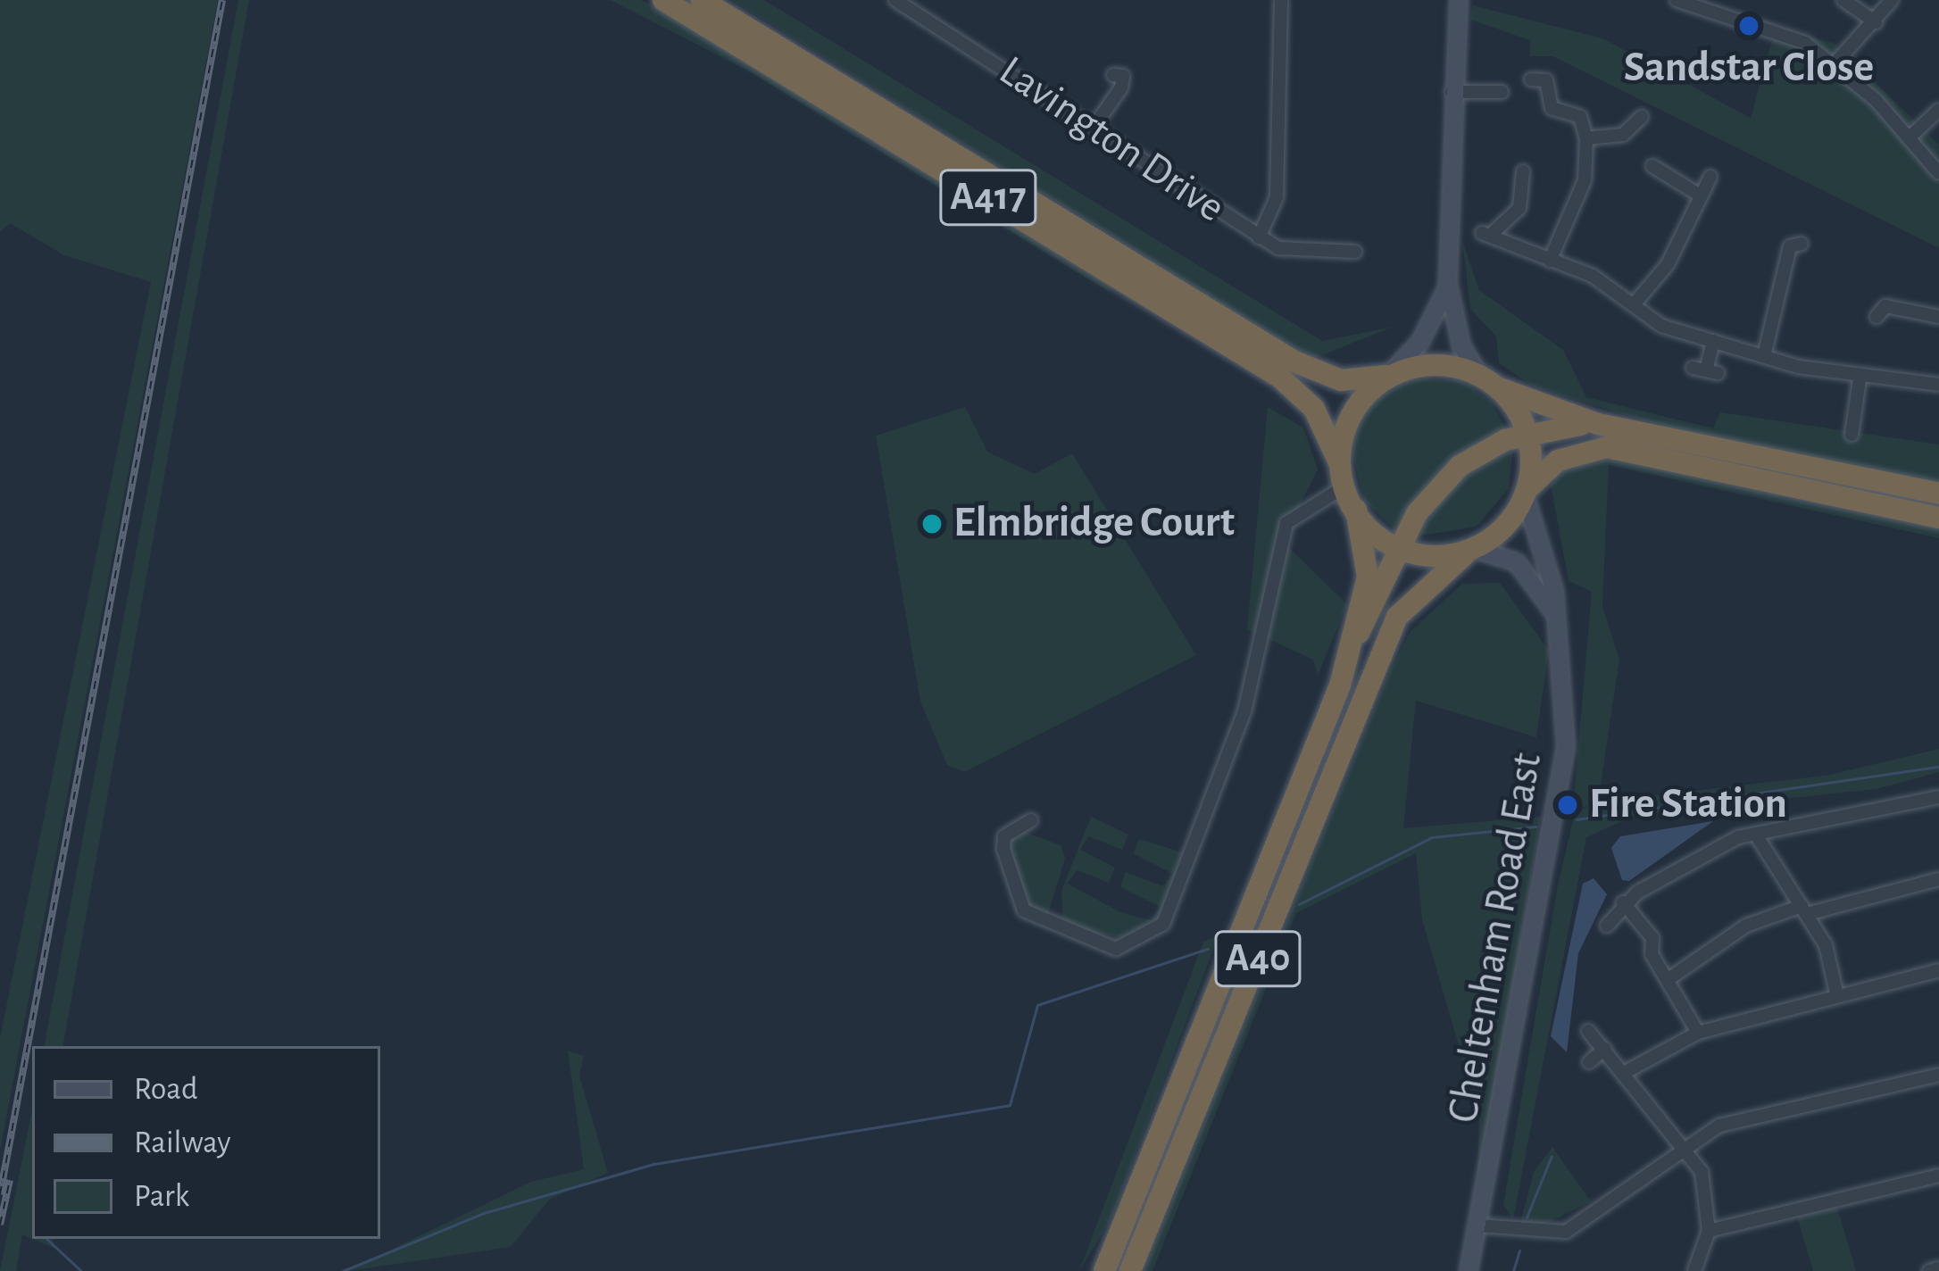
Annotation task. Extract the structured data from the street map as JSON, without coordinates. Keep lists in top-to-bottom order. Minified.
{"streets":{"highway":["A417","A40"],"main road":["Cheltenham Road East"],"street":["Lavington Drive"]},"crossings":[["A417","A40"],["Cheltenham Road East","A40"]],"places":["Sandstar Close","Elmbridge Court","Fire Station"],"legend":["Road","Railway","Park"]}
